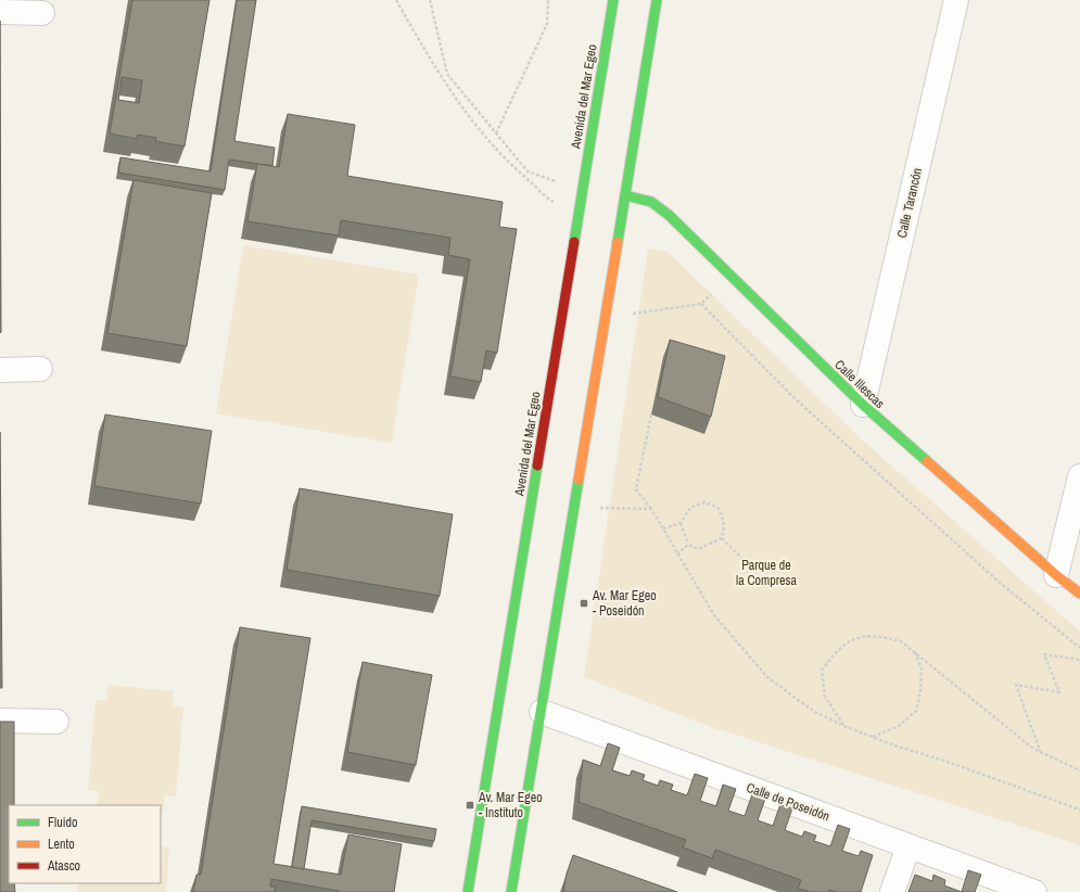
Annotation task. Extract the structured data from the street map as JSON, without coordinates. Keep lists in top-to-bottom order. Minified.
{"streets":{"street":["Avenida del Mar Egeo","Calle Tarancón","Calle Illescas","Calle de Poseidón"]},"crossings":[["Calle Tarancón","Calle Illescas"]],"parks":["Parque de la Compresa"],"places":{"transit":["Av. Mar Egeo - Poseidón","Av. Mar Egeo - Instituto"]},"legend":["Fluido","Lento","Atasco"]}
